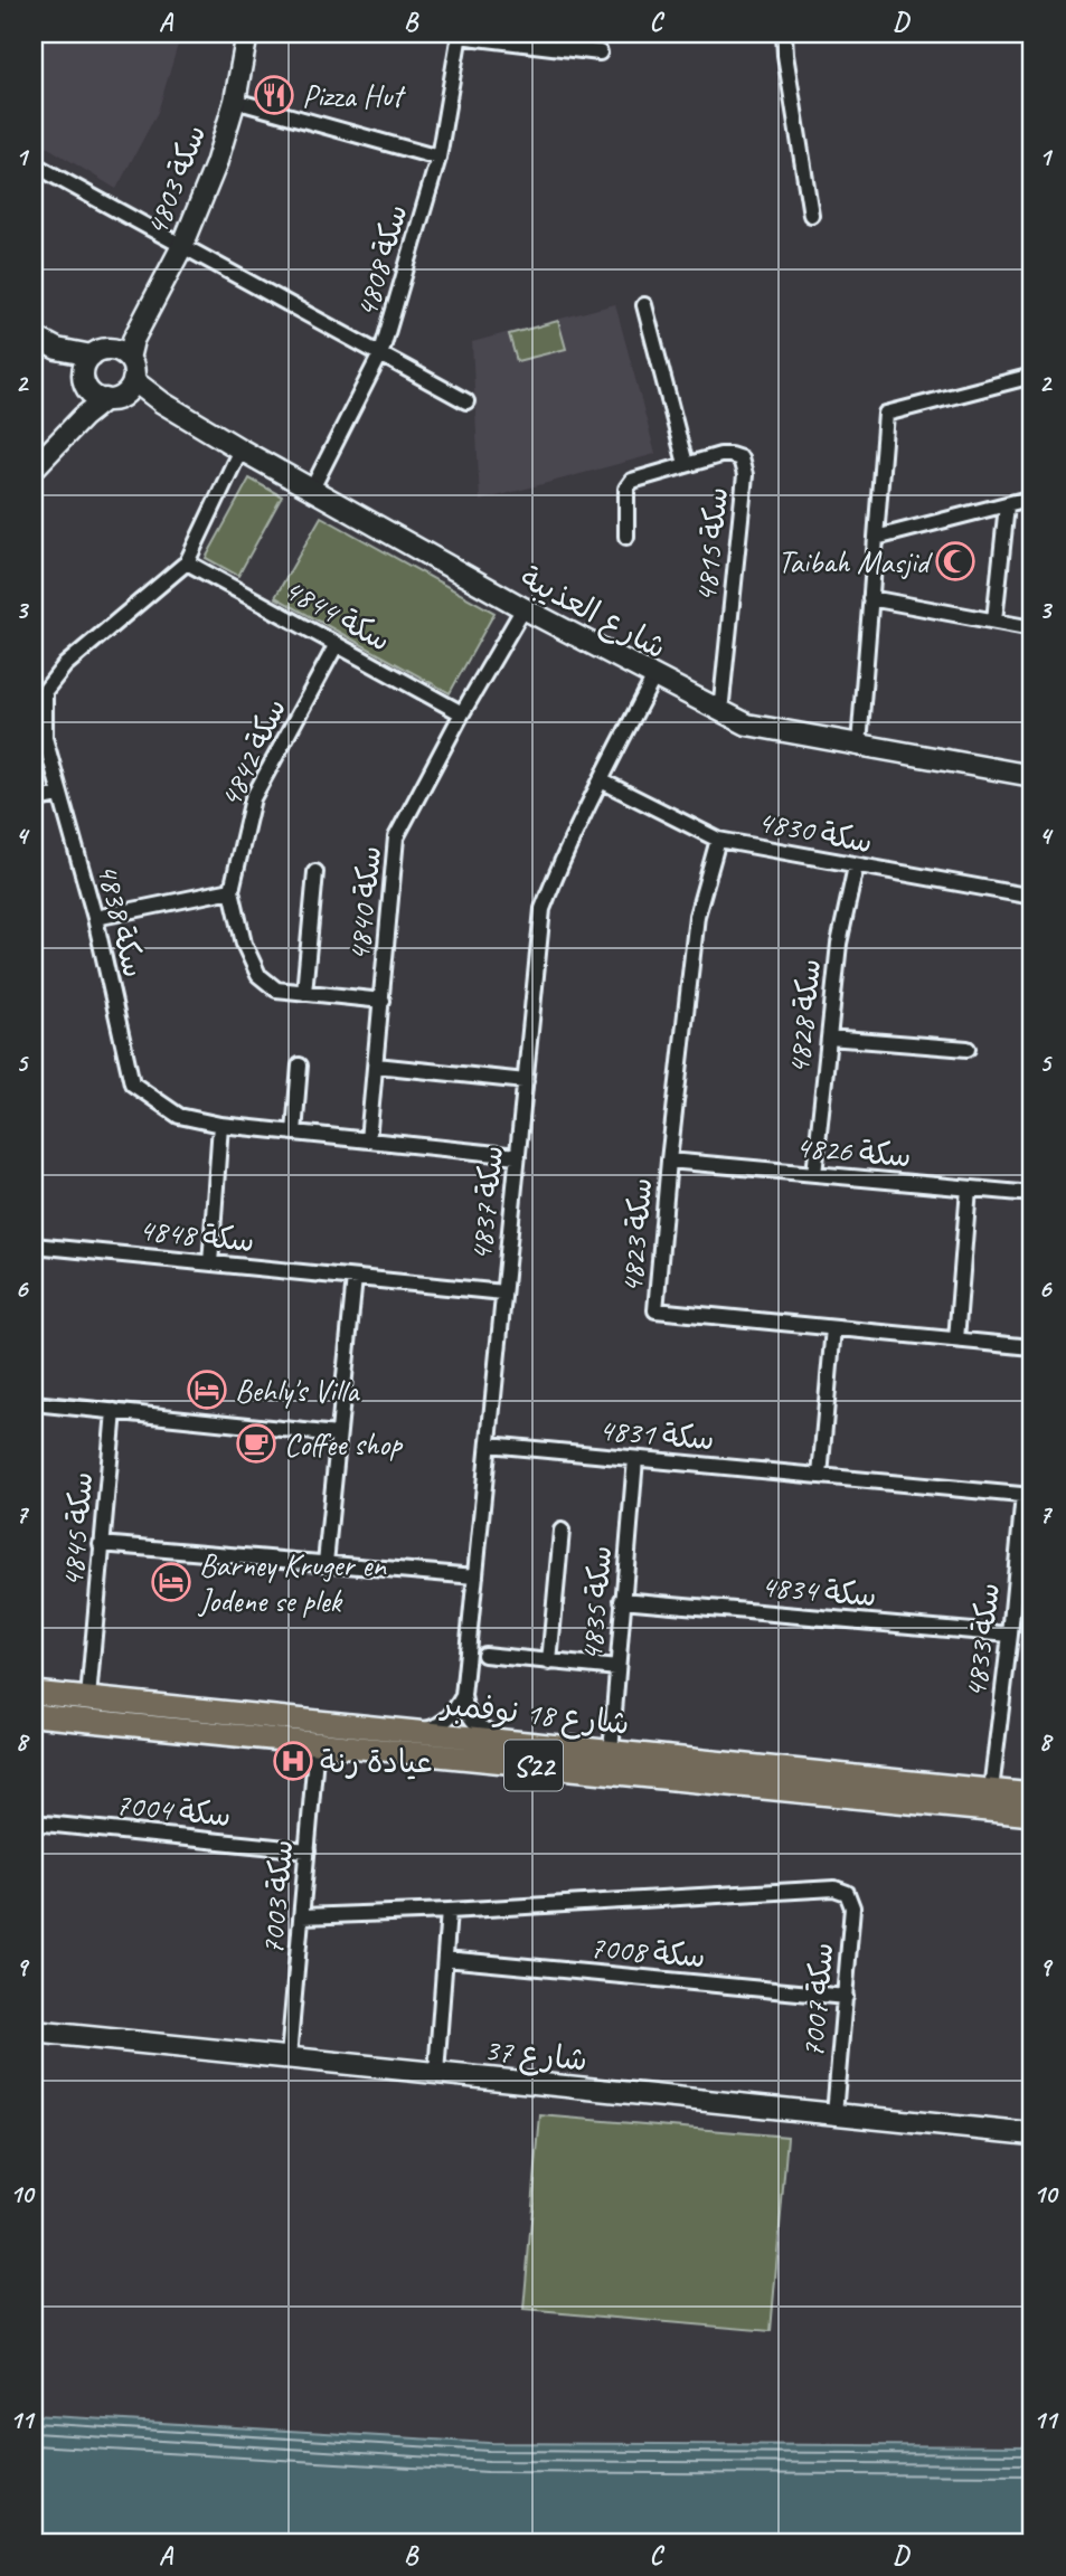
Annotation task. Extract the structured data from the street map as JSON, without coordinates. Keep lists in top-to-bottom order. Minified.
{"streets":{"main road":["شارع 18 نوفمبر","S22"],"street":["سكة 4803","سكة 4808","سكة 4815","شارع العذيبة","سكة 4844","سكة 4842","سكة 4830","سكة 4840","سكة 4838","سكة 4828","سكة 4826","سكة 4837","سكة 4848","سكة 4823","سكة 4831","سكة 4845","سكة 4834","سكة 4835","سكة 4833","سكة 7004","سكة 7003","سكة 7008","سكة 7007","شارع 37"]},"crossings":[["سكة 4808","شارع العذيبة"],["سكة 4815","شارع العذيبة"],["شارع العذيبة","سكة 4840"],["شارع العذيبة","سكة 4838"],["شارع العذيبة","سكة 4837"],["سكة 4844","سكة 4842"],["سكة 4844","سكة 4840"],["سكة 4844","سكة 4838"],["سكة 4842","سكة 4840"],["سكة 4830","سكة 4828"],["سكة 4830","سكة 4837"],["سكة 4830","سكة 4823"],["سكة 4840","سكة 4838"],["سكة 4838","سكة 4837"],["سكة 4828","سكة 4826"],["سكة 4826","سكة 4823"],["سكة 4837","سكة 4848"],["سكة 4837","سكة 4831"],["سكة 4831","سكة 4835"],["سكة 4831","سكة 4833"],["سكة 4845","شارع 18 نوفمبر"],["سكة 4834","سكة 4835"],["سكة 4834","سكة 4833"],["سكة 4835","شارع 18 نوفمبر"],["سكة 4833","شارع 18 نوفمبر"],["شارع 18 نوفمبر","سكة 7003"],["سكة 7004","سكة 7003"],["سكة 7003","سكة 7008"],["سكة 7003","شارع 37"],["سكة 7008","سكة 7007"],["سكة 7007","شارع 37"]],"places":{"restaurant":["Pizza Hut"],"mosque":["Taibah Masjid"],"hotel":["Behly's Villa","Barney Kruger en Jodene se plek"],"cafe":["Coffee shop"],"hospital":["عيادة رنة"]},"grid":{"columns":["A","B","C","D"],"rows":["1","2","3","4","5","6","7","8","9","10","11"]}}
